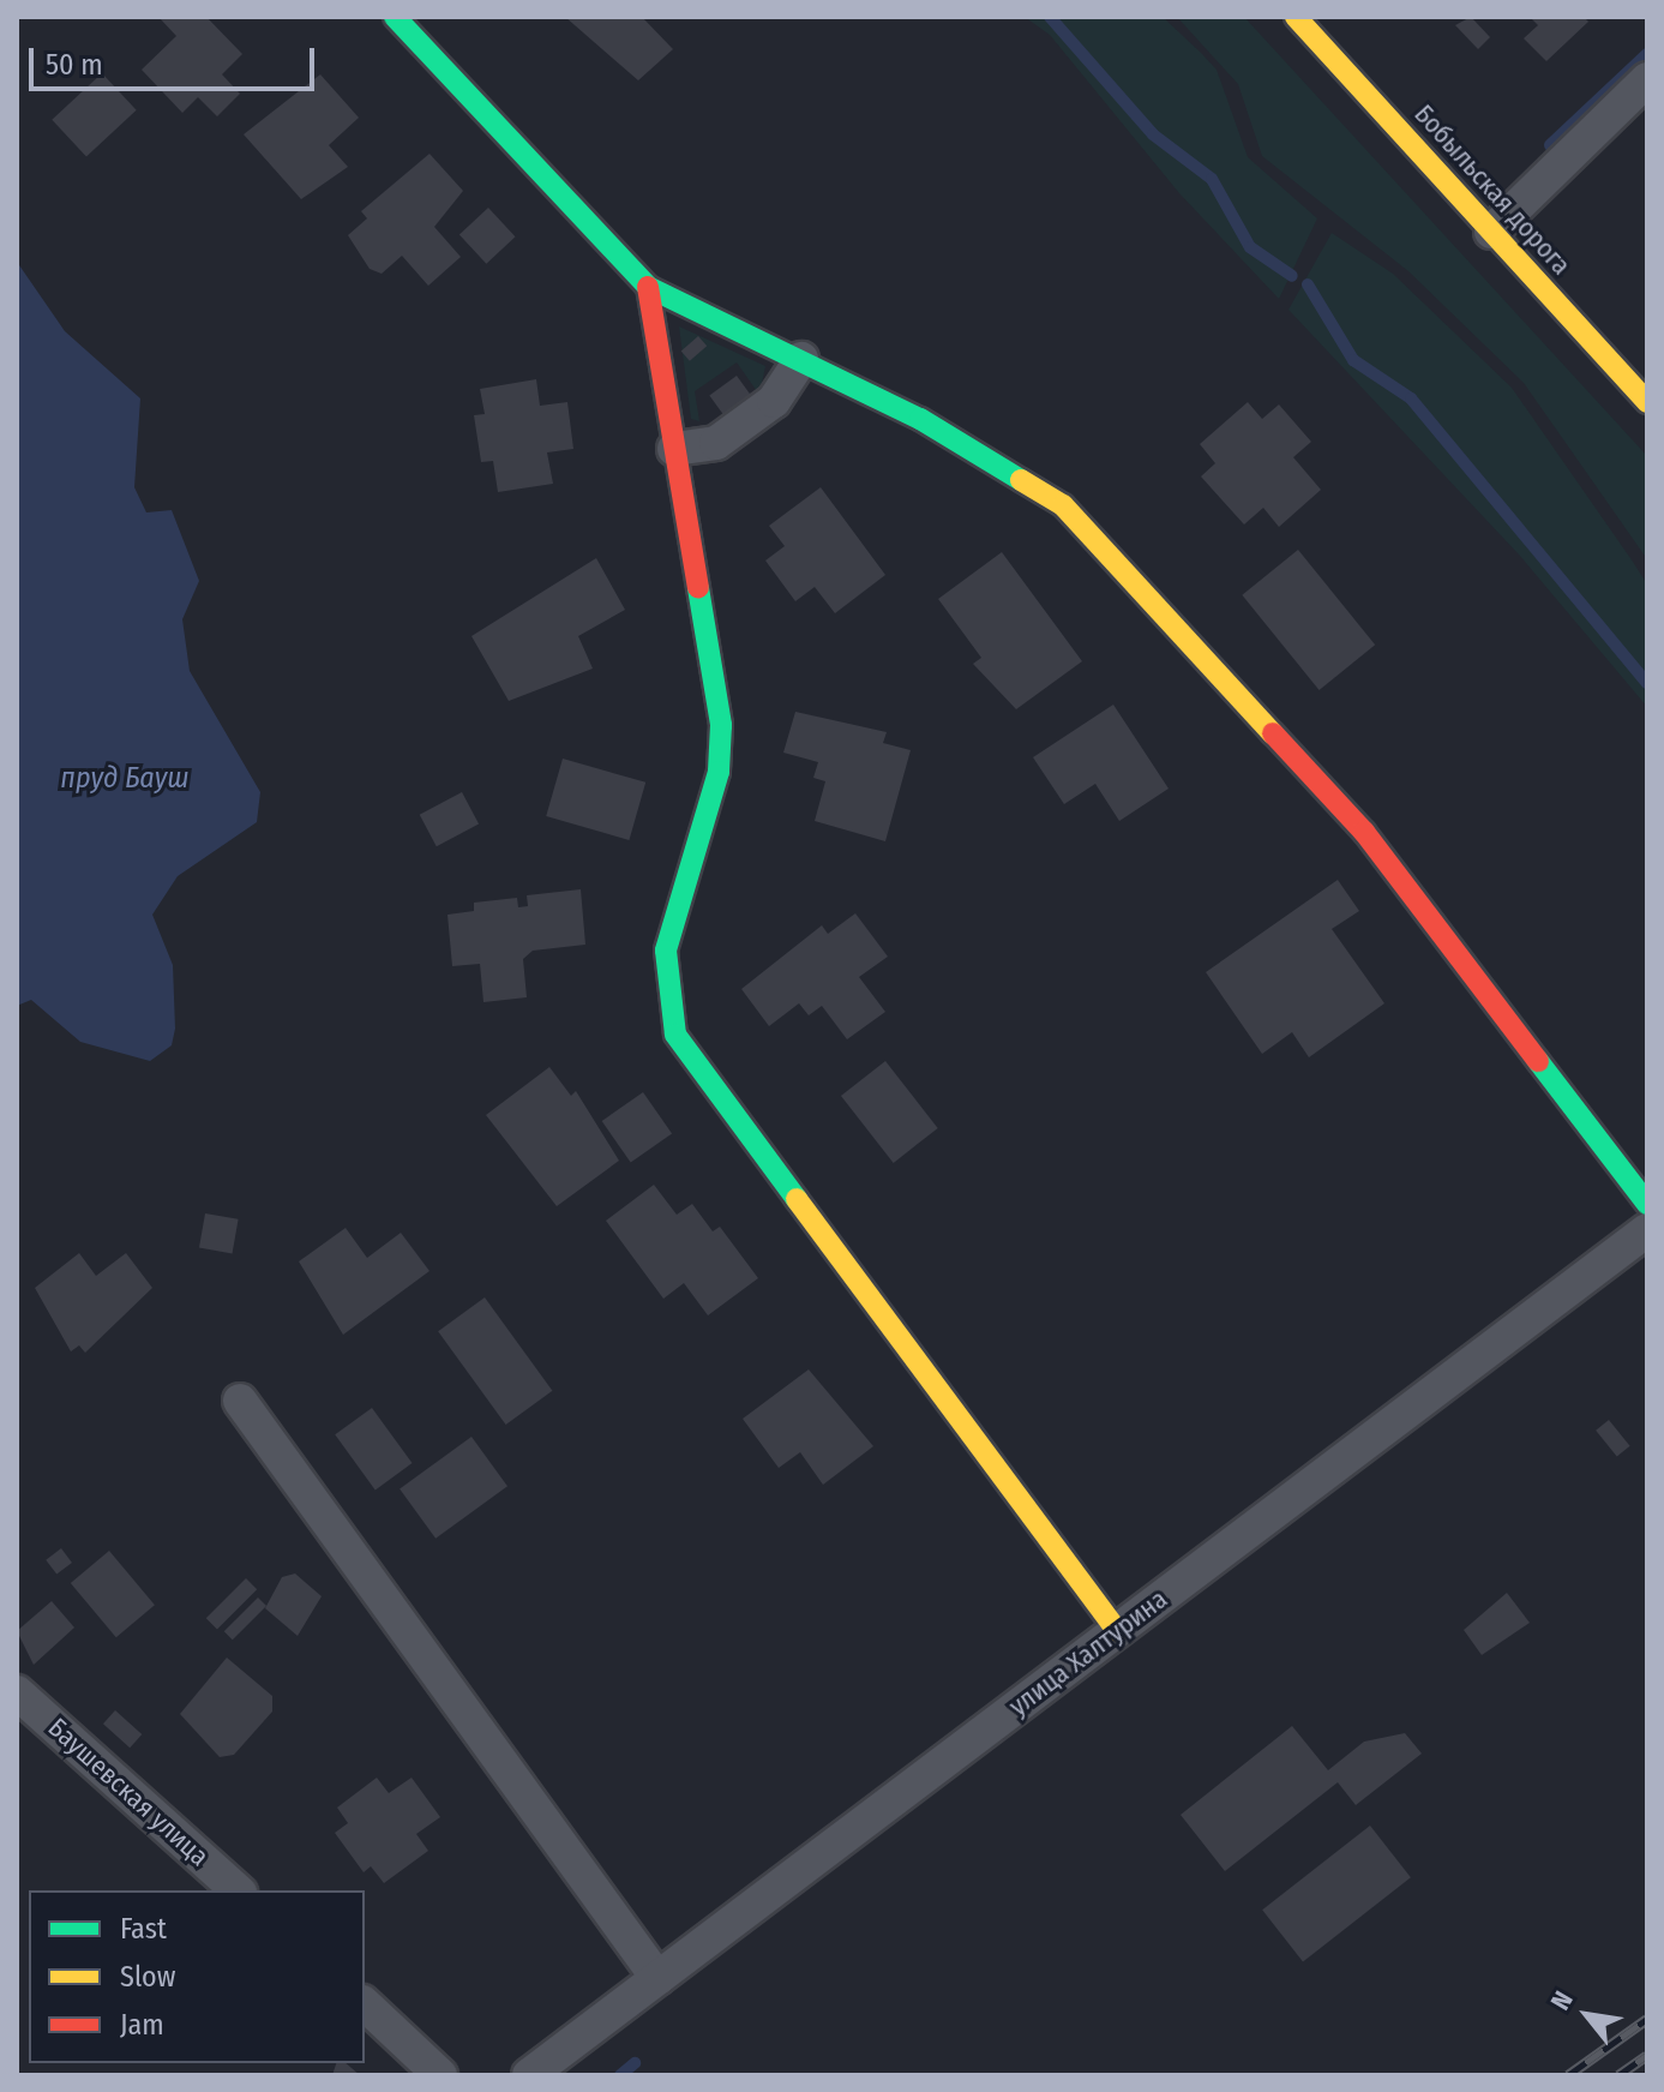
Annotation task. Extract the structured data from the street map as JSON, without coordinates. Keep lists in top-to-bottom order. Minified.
{"streets":{"street":["Бобыльская дорога","улица Халтурина","Баушевская улица"]},"water":["пруд Бауш"],"legend":["Fast","Slow","Jam"],"scale_bar":"50 m","north":"top left"}
